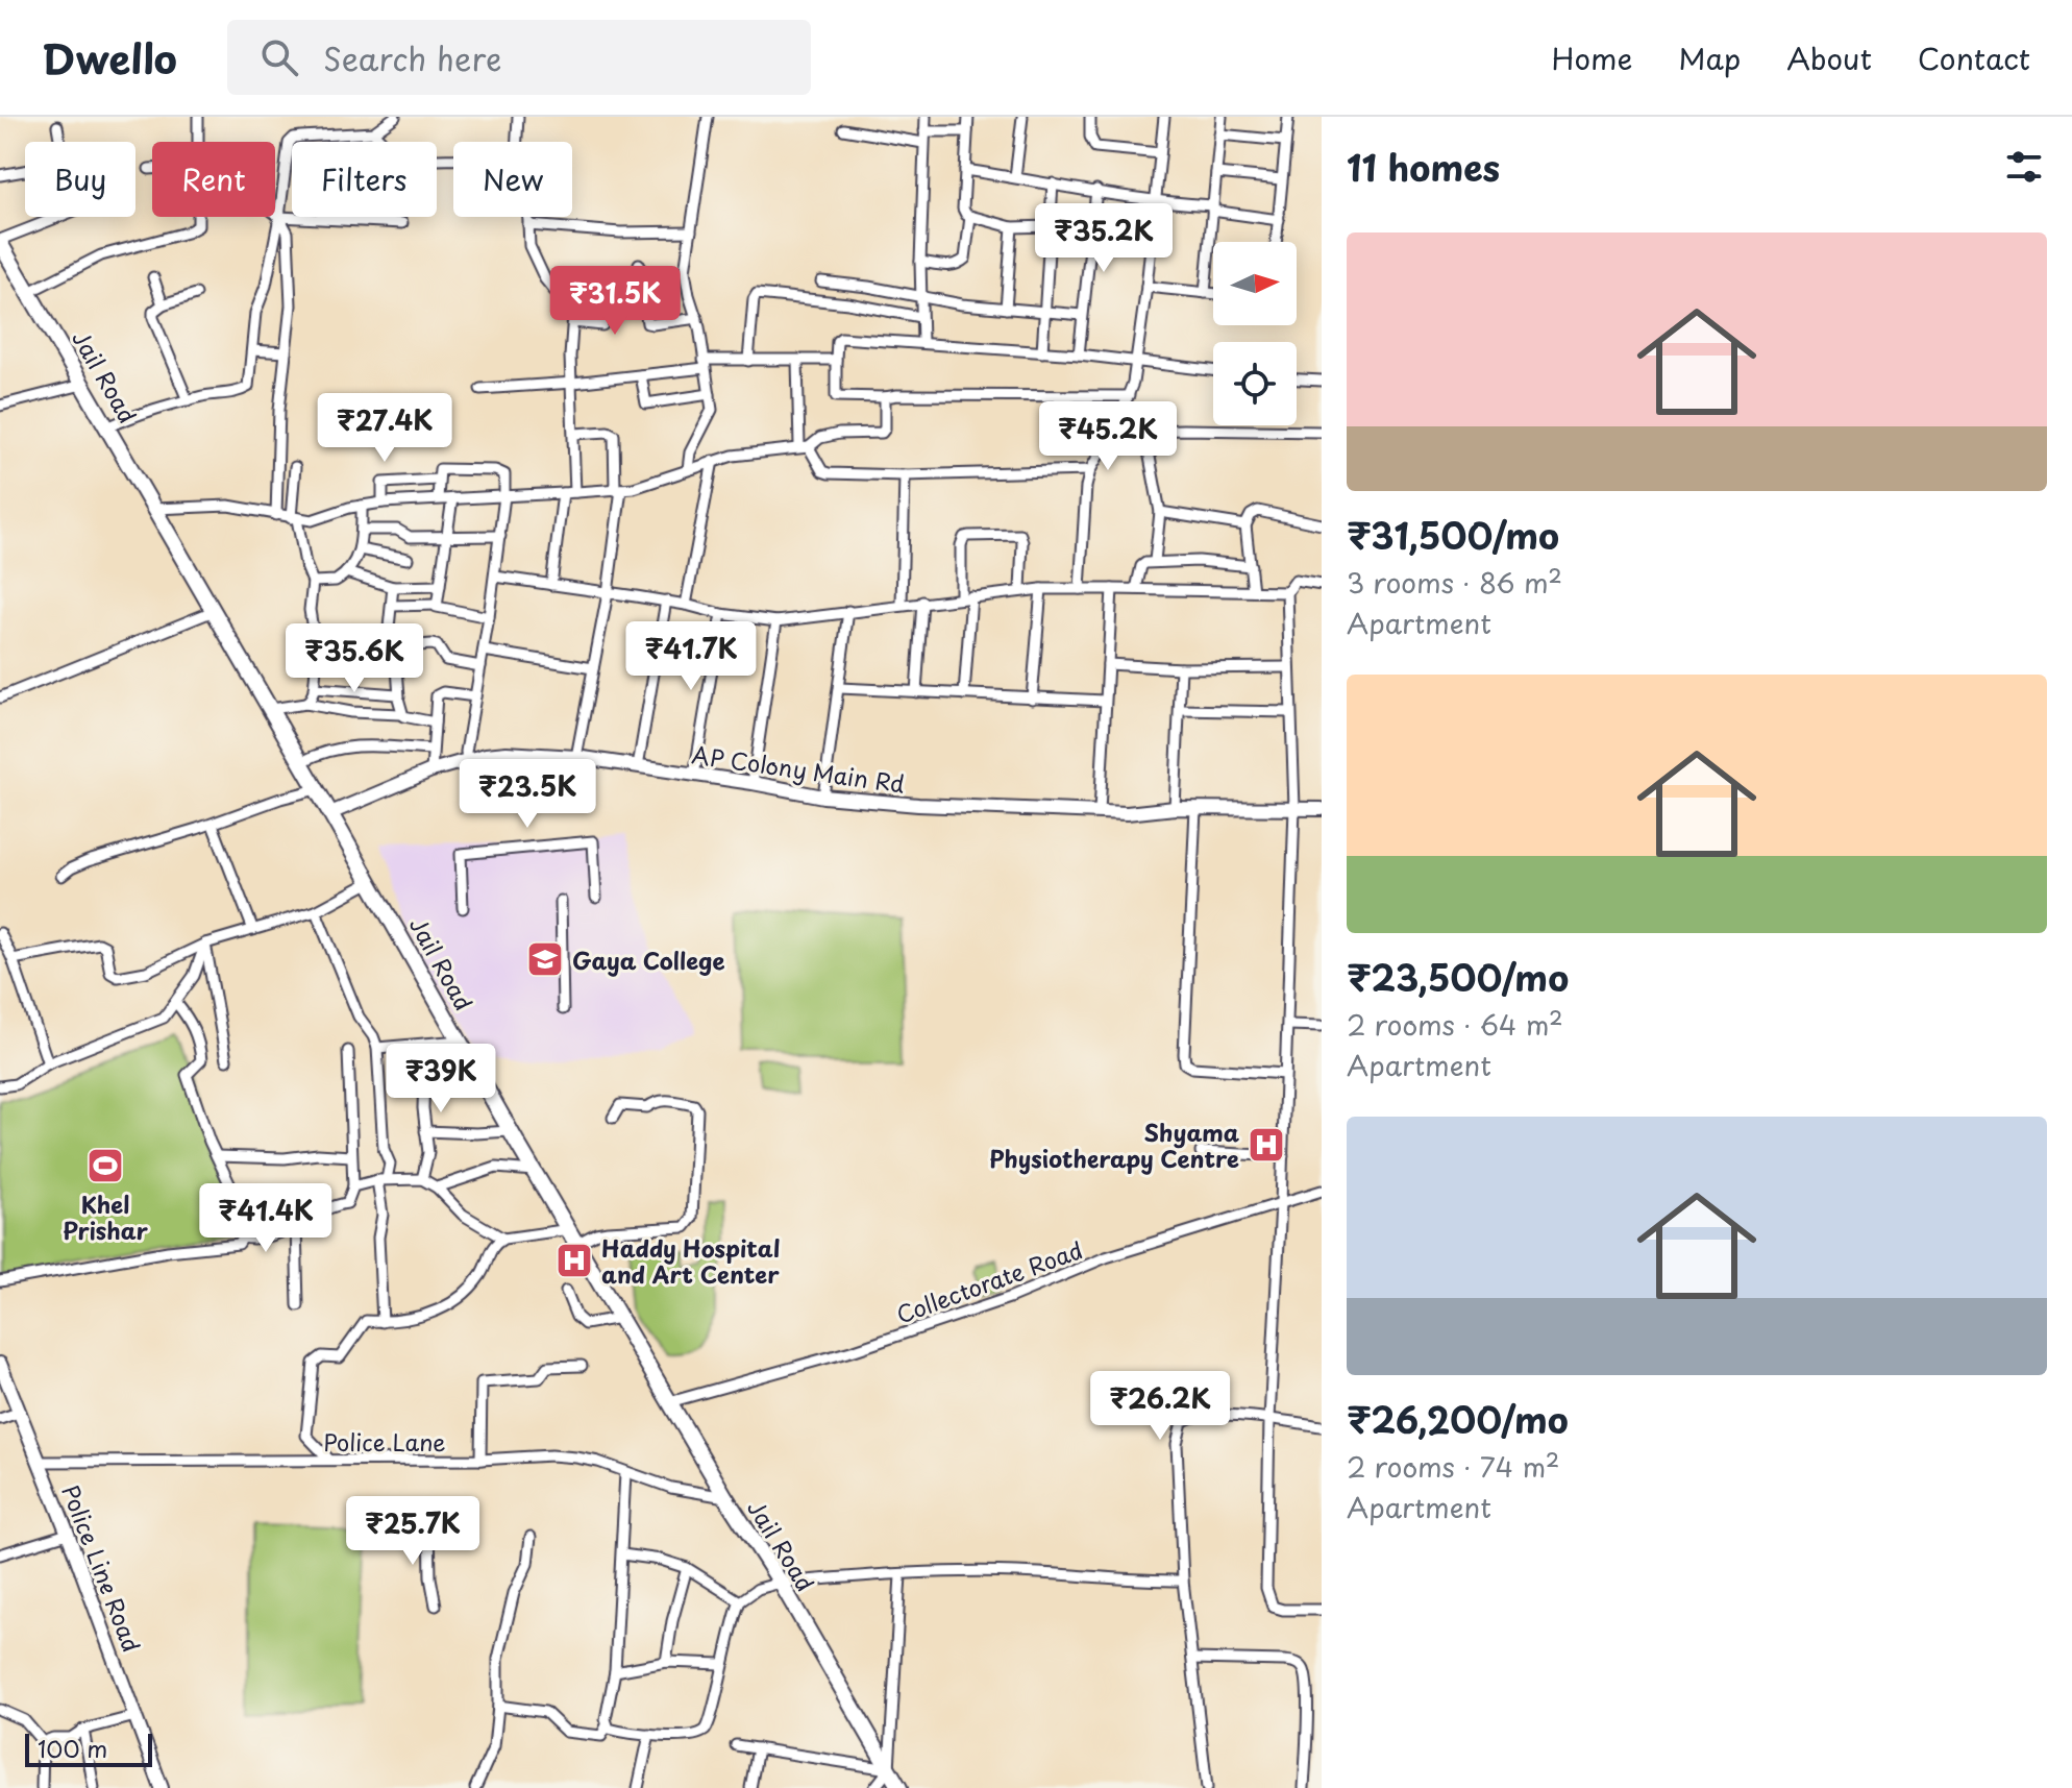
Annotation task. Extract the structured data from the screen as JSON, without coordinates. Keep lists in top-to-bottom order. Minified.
{"streets":{"main road":["Jail Road"],"street":["AP Colony Main Rd","Collectorate Road","Police Lane","Police Line Road"]},"crossings":[["Jail Road","AP Colony Main Rd"],["Jail Road","Collectorate Road"],["Jail Road","Police Lane"],["Police Lane","Police Line Road"]],"places":{"school or university":["Gaya College"],"hospital":["Shyama Physiotherapy Centre","Haddy Hospital and Art Center"],"sports":["Khel Prishar"]},"scale_bar":"100 m","north":"right","page":{"header":"Dwello","search":"Search here","nav":["Home","Map","About","Contact"],"heading":"11 homes","chip":["Buy","Rent","Filters","New"],"price":["₹35.2K","₹31.5K","₹27.4K","₹45.2K","₹41.7K","₹35.6K","₹23.5K","₹39K","₹41.4K","₹26.2K","₹25.7K"],"list":[{"name":"₹31,500/mo","note":"3 rooms · 86 m² · Apartment"},{"name":"₹23,500/mo","note":"2 rooms · 64 m² · Apartment"},{"name":"₹26,200/mo","note":"2 rooms · 74 m² · Apartment"}],"scale":"100 m"}}
